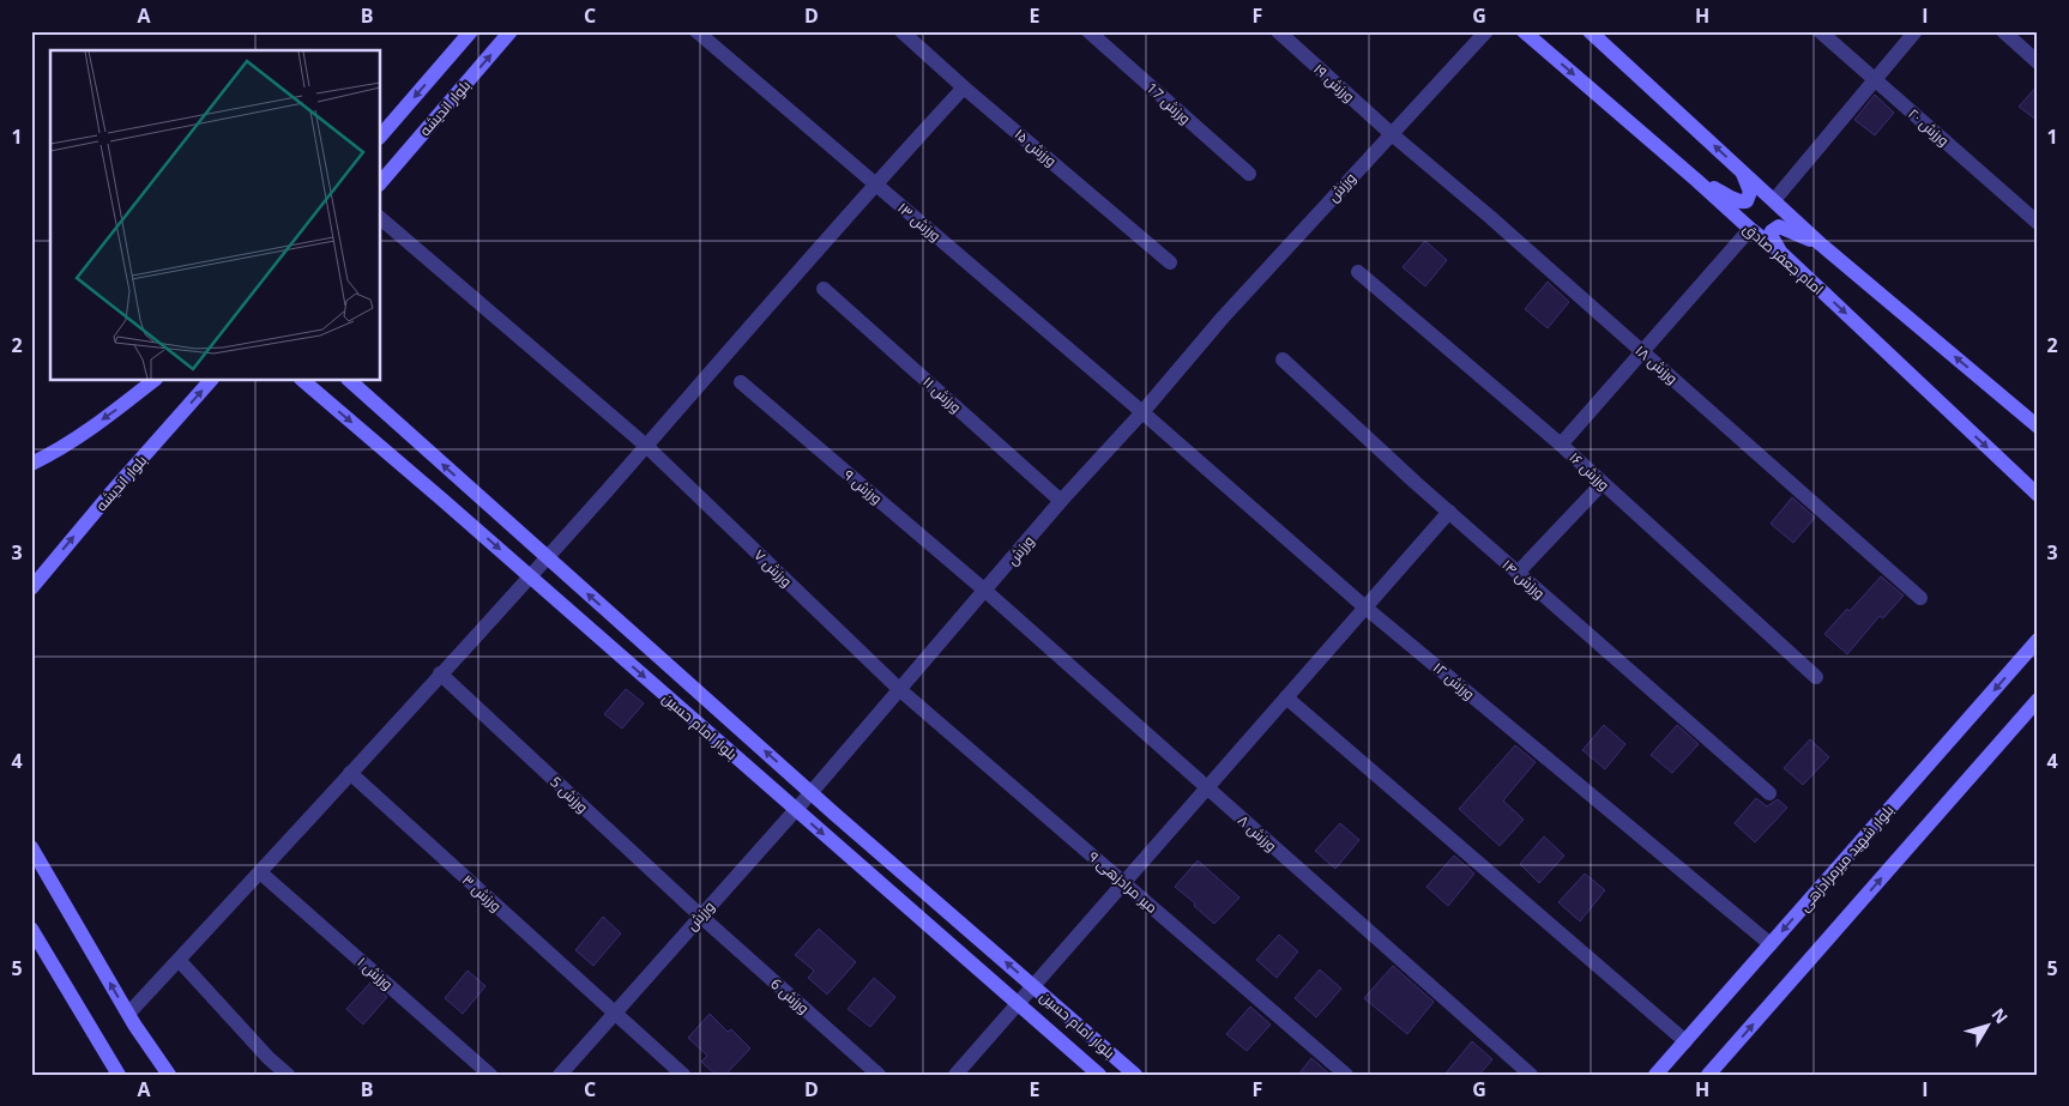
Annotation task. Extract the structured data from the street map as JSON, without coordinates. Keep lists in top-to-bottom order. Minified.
{"streets":{"main road":["بلوار اندیشه","امام جعفر صادق","بلوار امام حسین","بلوار شهید میرمرادزهی"],"street":["ورزش ۱۹","ورزش 17","ورزش ۲۰","ورزش ۱۵","ورزش","ورزش ۱۳","ورزش ۱۸","ورزش ۱۱","ورزش ۱۶","ورزش ۹","ورزش ۷","ورزش ۱۴","ورزش ۱۲","ورزش 5","ورزش ۸","میر مرادزهی ۹","ورزش ۳","ورزش ۱","ورزش 6"]},"crossings":[["ورزش ۱۹","ورزش"],["ورزش ۱۹","ورزش ۱۸"],["ورزش","ورزش ۱۳"],["ورزش","ورزش ۱۸"],["ورزش","ورزش ۱۱"],["ورزش","ورزش ۹"],["ورزش","ورزش ۷"],["ورزش","ورزش ۱۲"],["ورزش","بلوار امام حسین"],["ورزش","ورزش 5"],["ورزش","ورزش ۸"],["ورزش","میر مرادزهی ۹"],["ورزش","ورزش ۳"],["ورزش","ورزش 6"],["ورزش ۱۳","ورزش ۱۲"],["ورزش ۹","ورزش ۸"],["ورزش ۷","میر مرادزهی ۹"],["ورزش ۱۲","بلوار شهید میرمرادزهی"],["ورزش 5","ورزش 6"]],"north":"top right","grid":{"columns":["A","B","C","D","E","F","G","H","I"],"rows":["1","2","3","4","5"]}}
